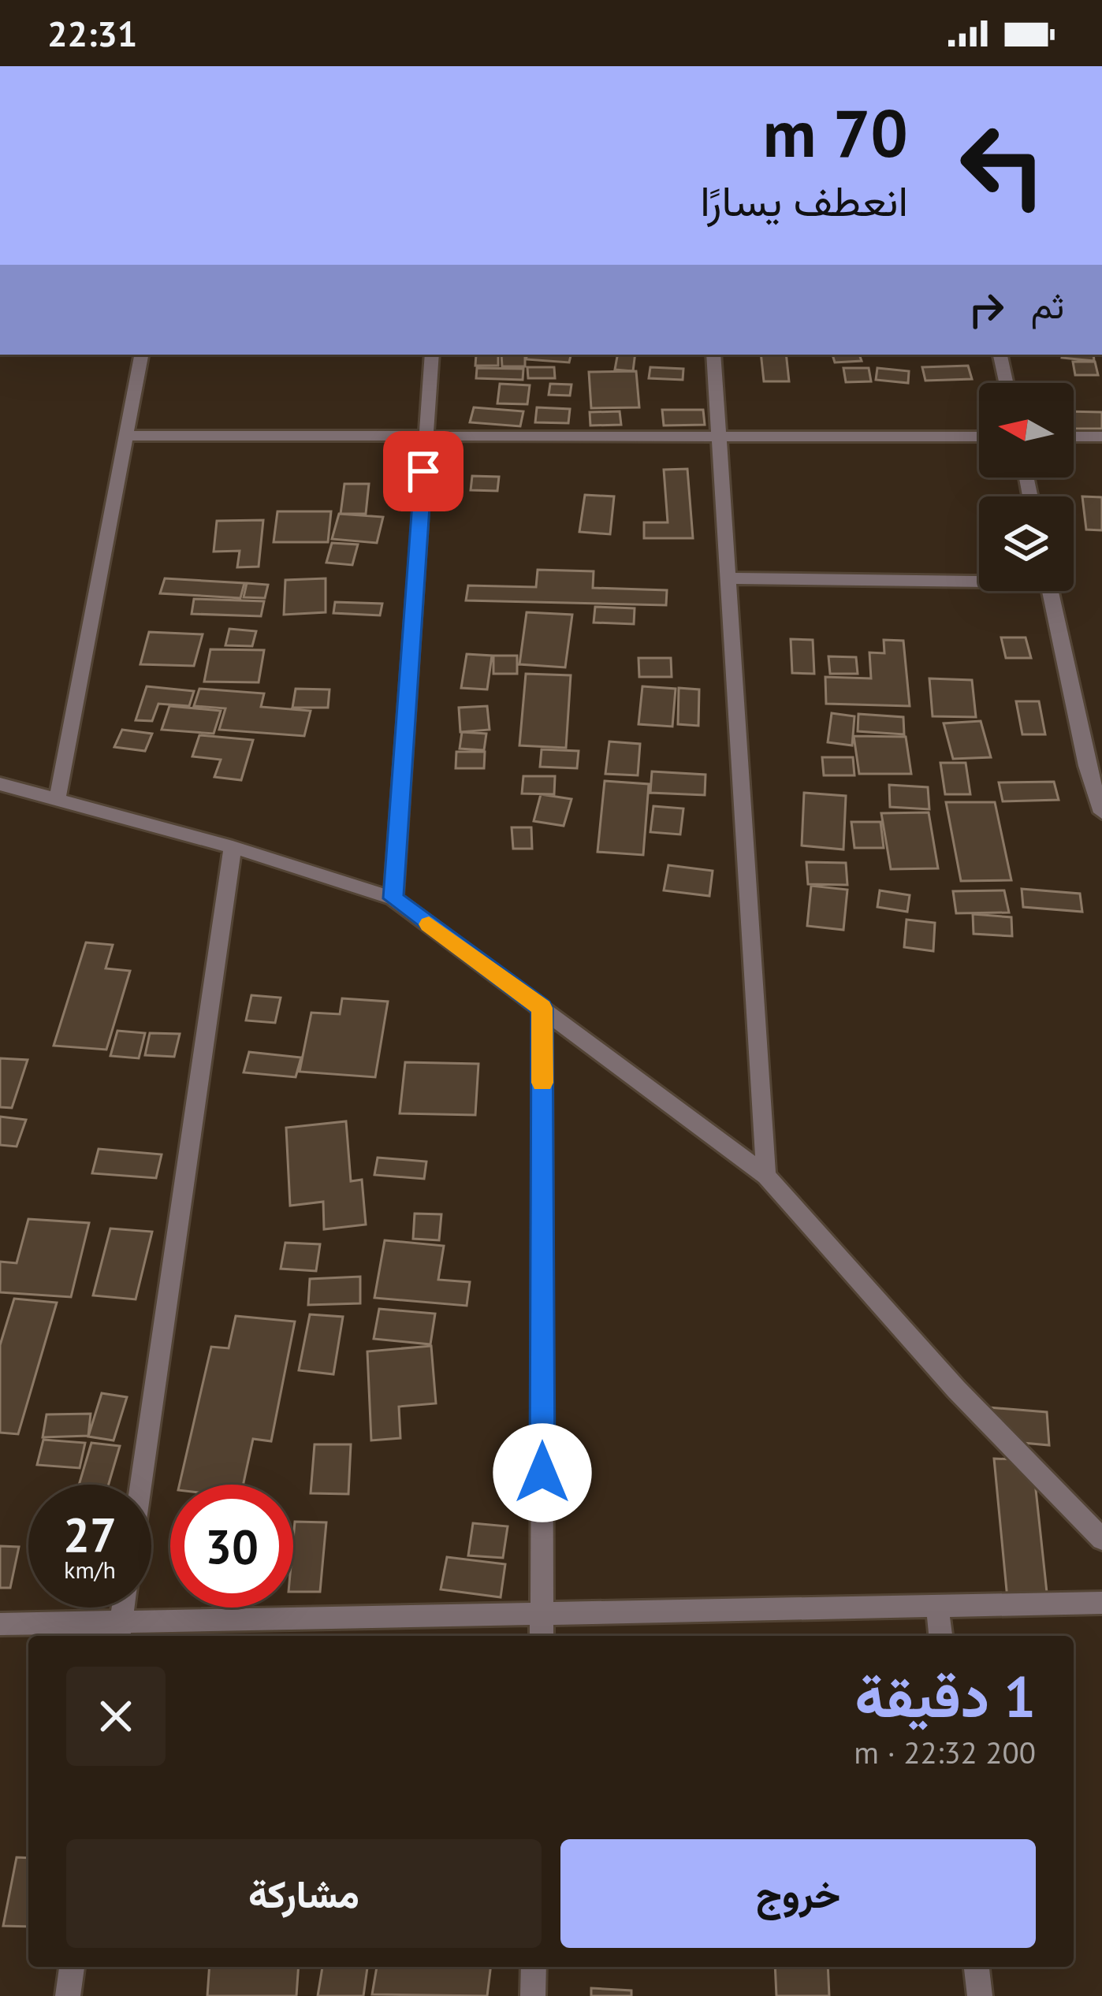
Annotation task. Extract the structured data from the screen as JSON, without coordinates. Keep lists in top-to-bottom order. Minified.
{"north":"left","page":{"status":"22:31","turn":["70 m","انعطف يسارًا"],"then":"ثم","speed":"27 km/h","limit":"30","heading":["1 دقيقة","200 m · 22:32"],"buttons":["خروج","مشاركة"]}}
